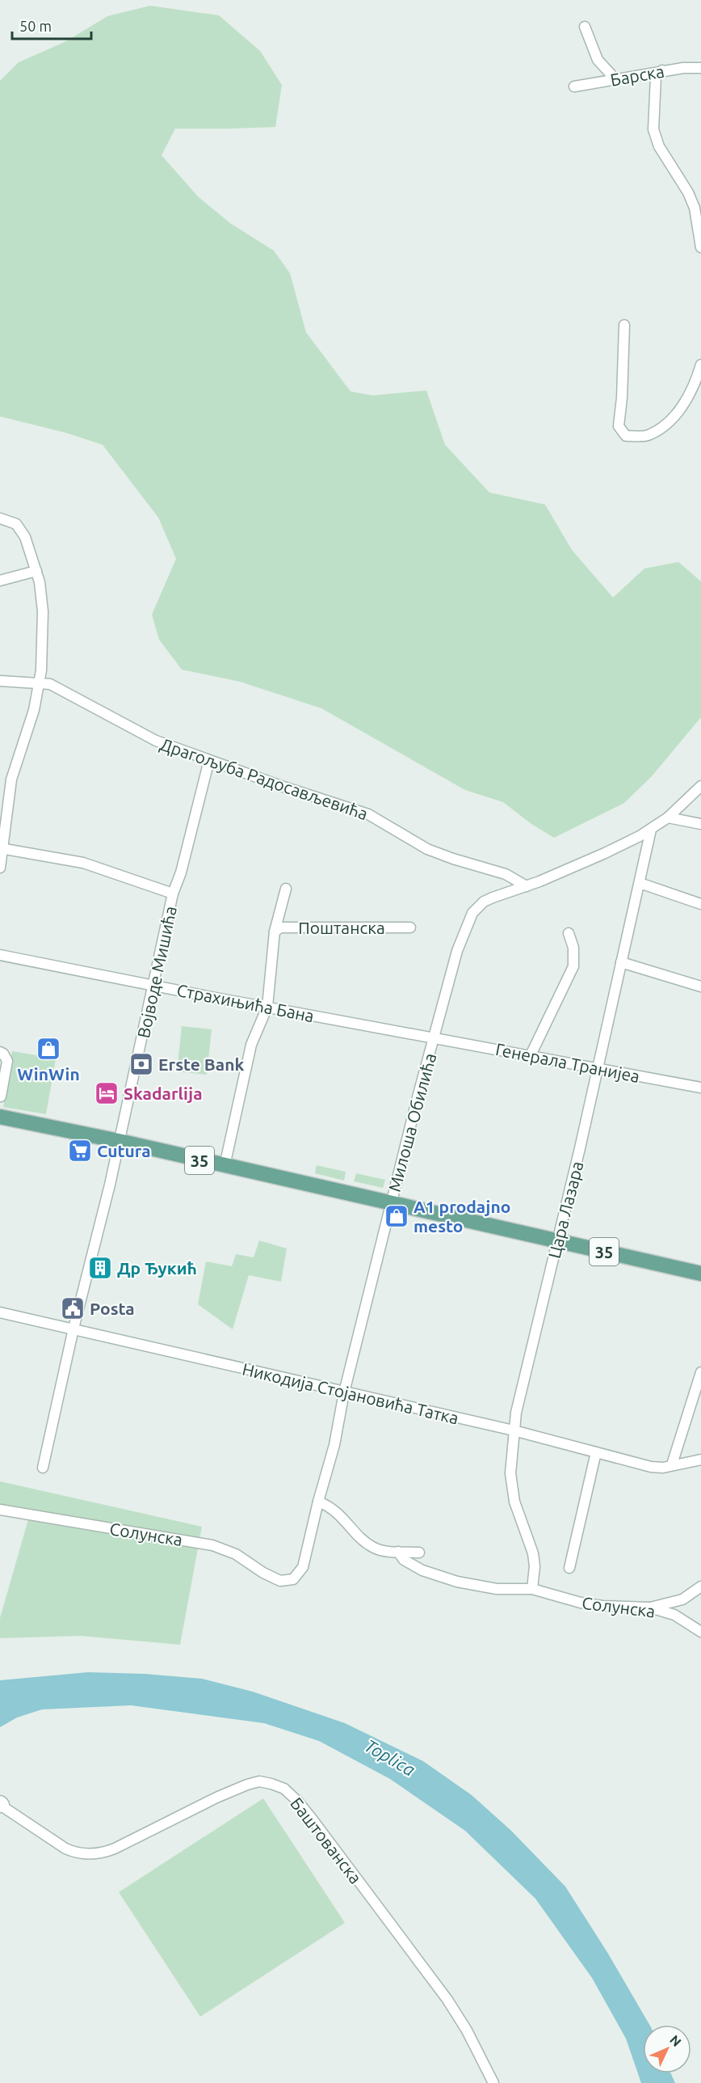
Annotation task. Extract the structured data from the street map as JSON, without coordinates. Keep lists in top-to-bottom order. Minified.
{"streets":{"main road":["35"],"street":["Барска","Драгољуба Радосављевића","Поштанска","Војводе Мишића","Страхињића Бана","Генерала Транијеа","Милоша Обилића","Цара Лазара","Никодија Стојановића Татка","Солунска","Баштованска"]},"crossings":[["Драгољуба Радосављевића","Војводе Мишића"],["Драгољуба Радосављевића","Милоша Обилића"],["Поштанска","Страхињића Бана"],["Поштанска","35"],["Војводе Мишића","Страхињића Бана"],["Војводе Мишића","35"],["Војводе Мишића","Никодија Стојановића Татка"],["Страхињића Бана","Генерала Транијеа"],["Страхињића Бана","Милоша Обилића"],["Генерала Транијеа","Милоша Обилића"],["Генерала Транијеа","Цара Лазара"],["Милоша Обилића","35"],["Милоша Обилића","Цара Лазара"],["Милоша Обилића","Никодија Стојановића Татка"],["Милоша Обилића","Солунска"],["35","Цара Лазара"],["Цара Лазара","Никодија Стојановића Татка"],["Цара Лазара","Солунска"]],"water":["Toplica"],"places":{"shop":["WinWin","A1 prodajno mesto"],"bank":["Erste Bank"],"hotel":["Skadarlija"],"supermarket":["Cutura"],"building":["Др Ђукић"],"public building":["Posta"]},"scale_bar":"50 m","north":"top right"}
